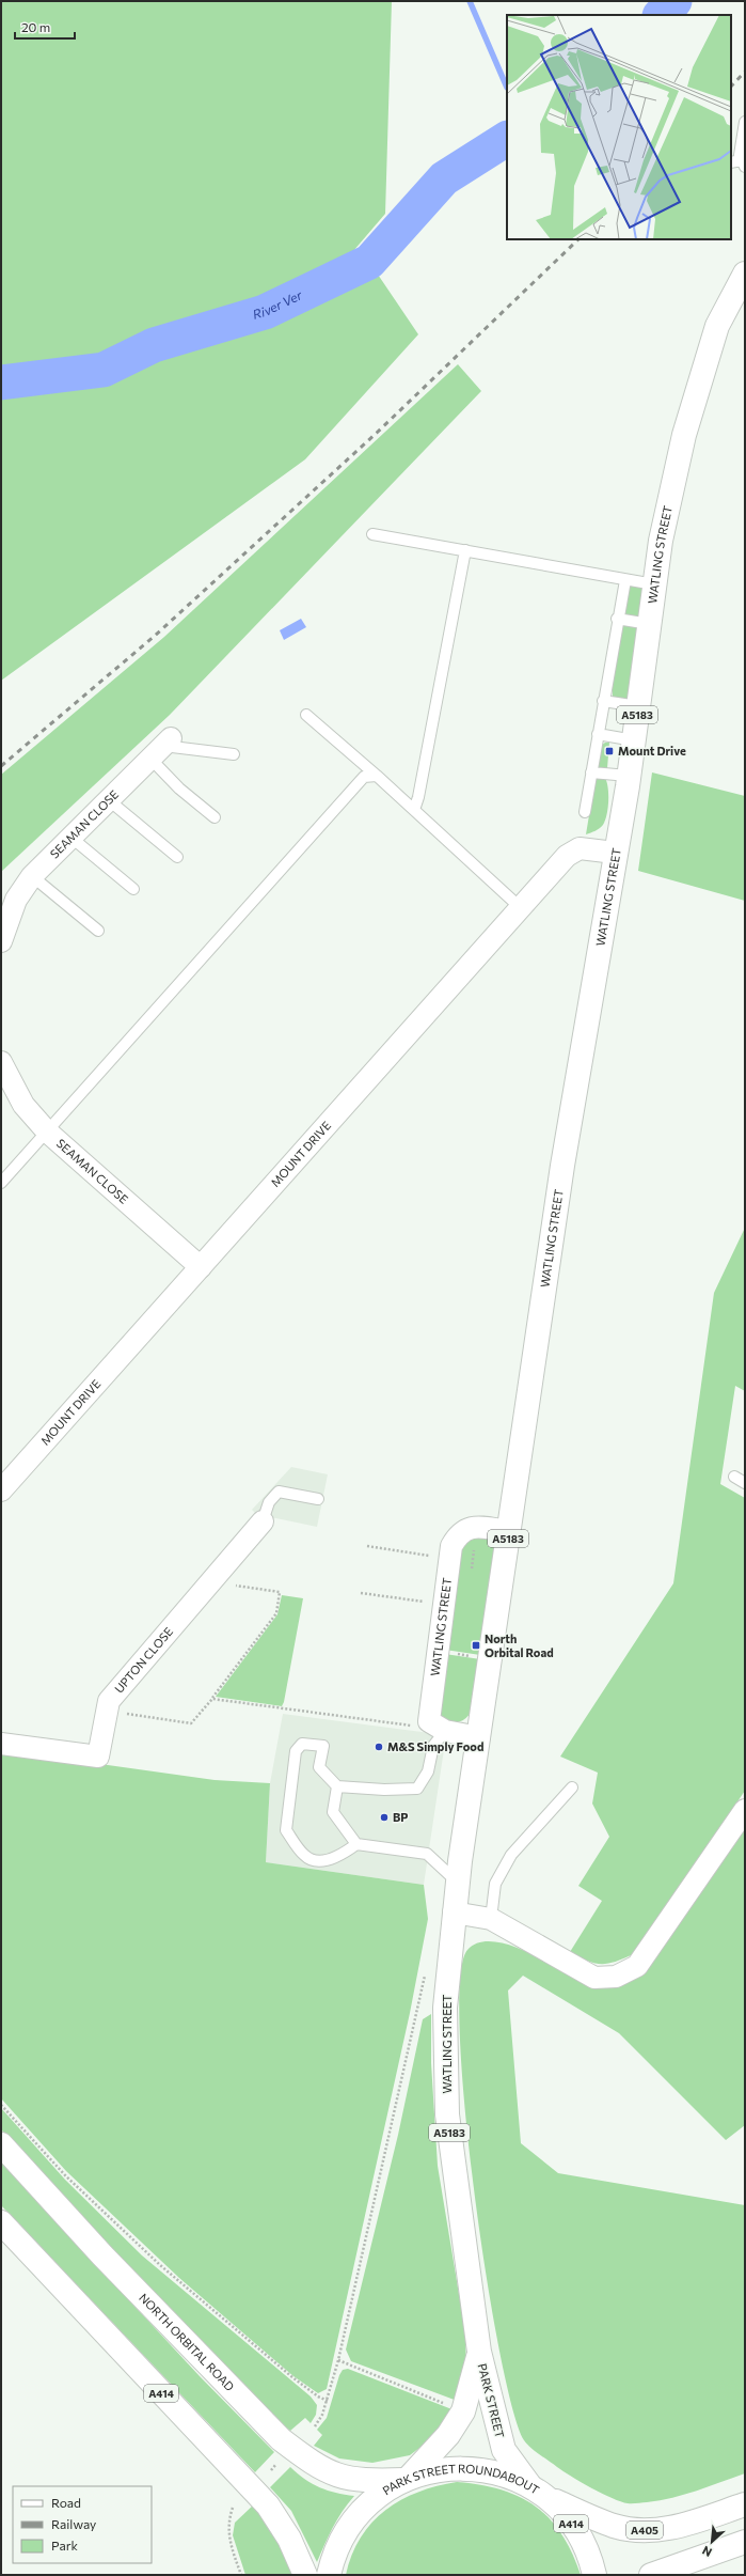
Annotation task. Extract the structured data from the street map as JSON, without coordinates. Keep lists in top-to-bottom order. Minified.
{"streets":{"main road":["WATLING STREET","A5183","NORTH ORBITAL ROAD","A414","PARK STREET","PARK STREET ROUNDABOUT","A405"],"street":["SEAMAN CLOSE","MOUNT DRIVE","UPTON CLOSE"]},"crossings":[["WATLING STREET","MOUNT DRIVE"],["WATLING STREET","PARK STREET"],["SEAMAN CLOSE","MOUNT DRIVE"],["NORTH ORBITAL ROAD","PARK STREET"],["NORTH ORBITAL ROAD","PARK STREET ROUNDABOUT"],["PARK STREET","PARK STREET ROUNDABOUT"],["PARK STREET","A405"],["PARK STREET ROUNDABOUT","A405"]],"water":["River Ver"],"places":{"transit":["Mount Drive","North Orbital Road"],"other":["M&S Simply Food","BP"]},"legend":["Road","Railway","Park"],"scale_bar":"20 m","north":"bottom left"}
